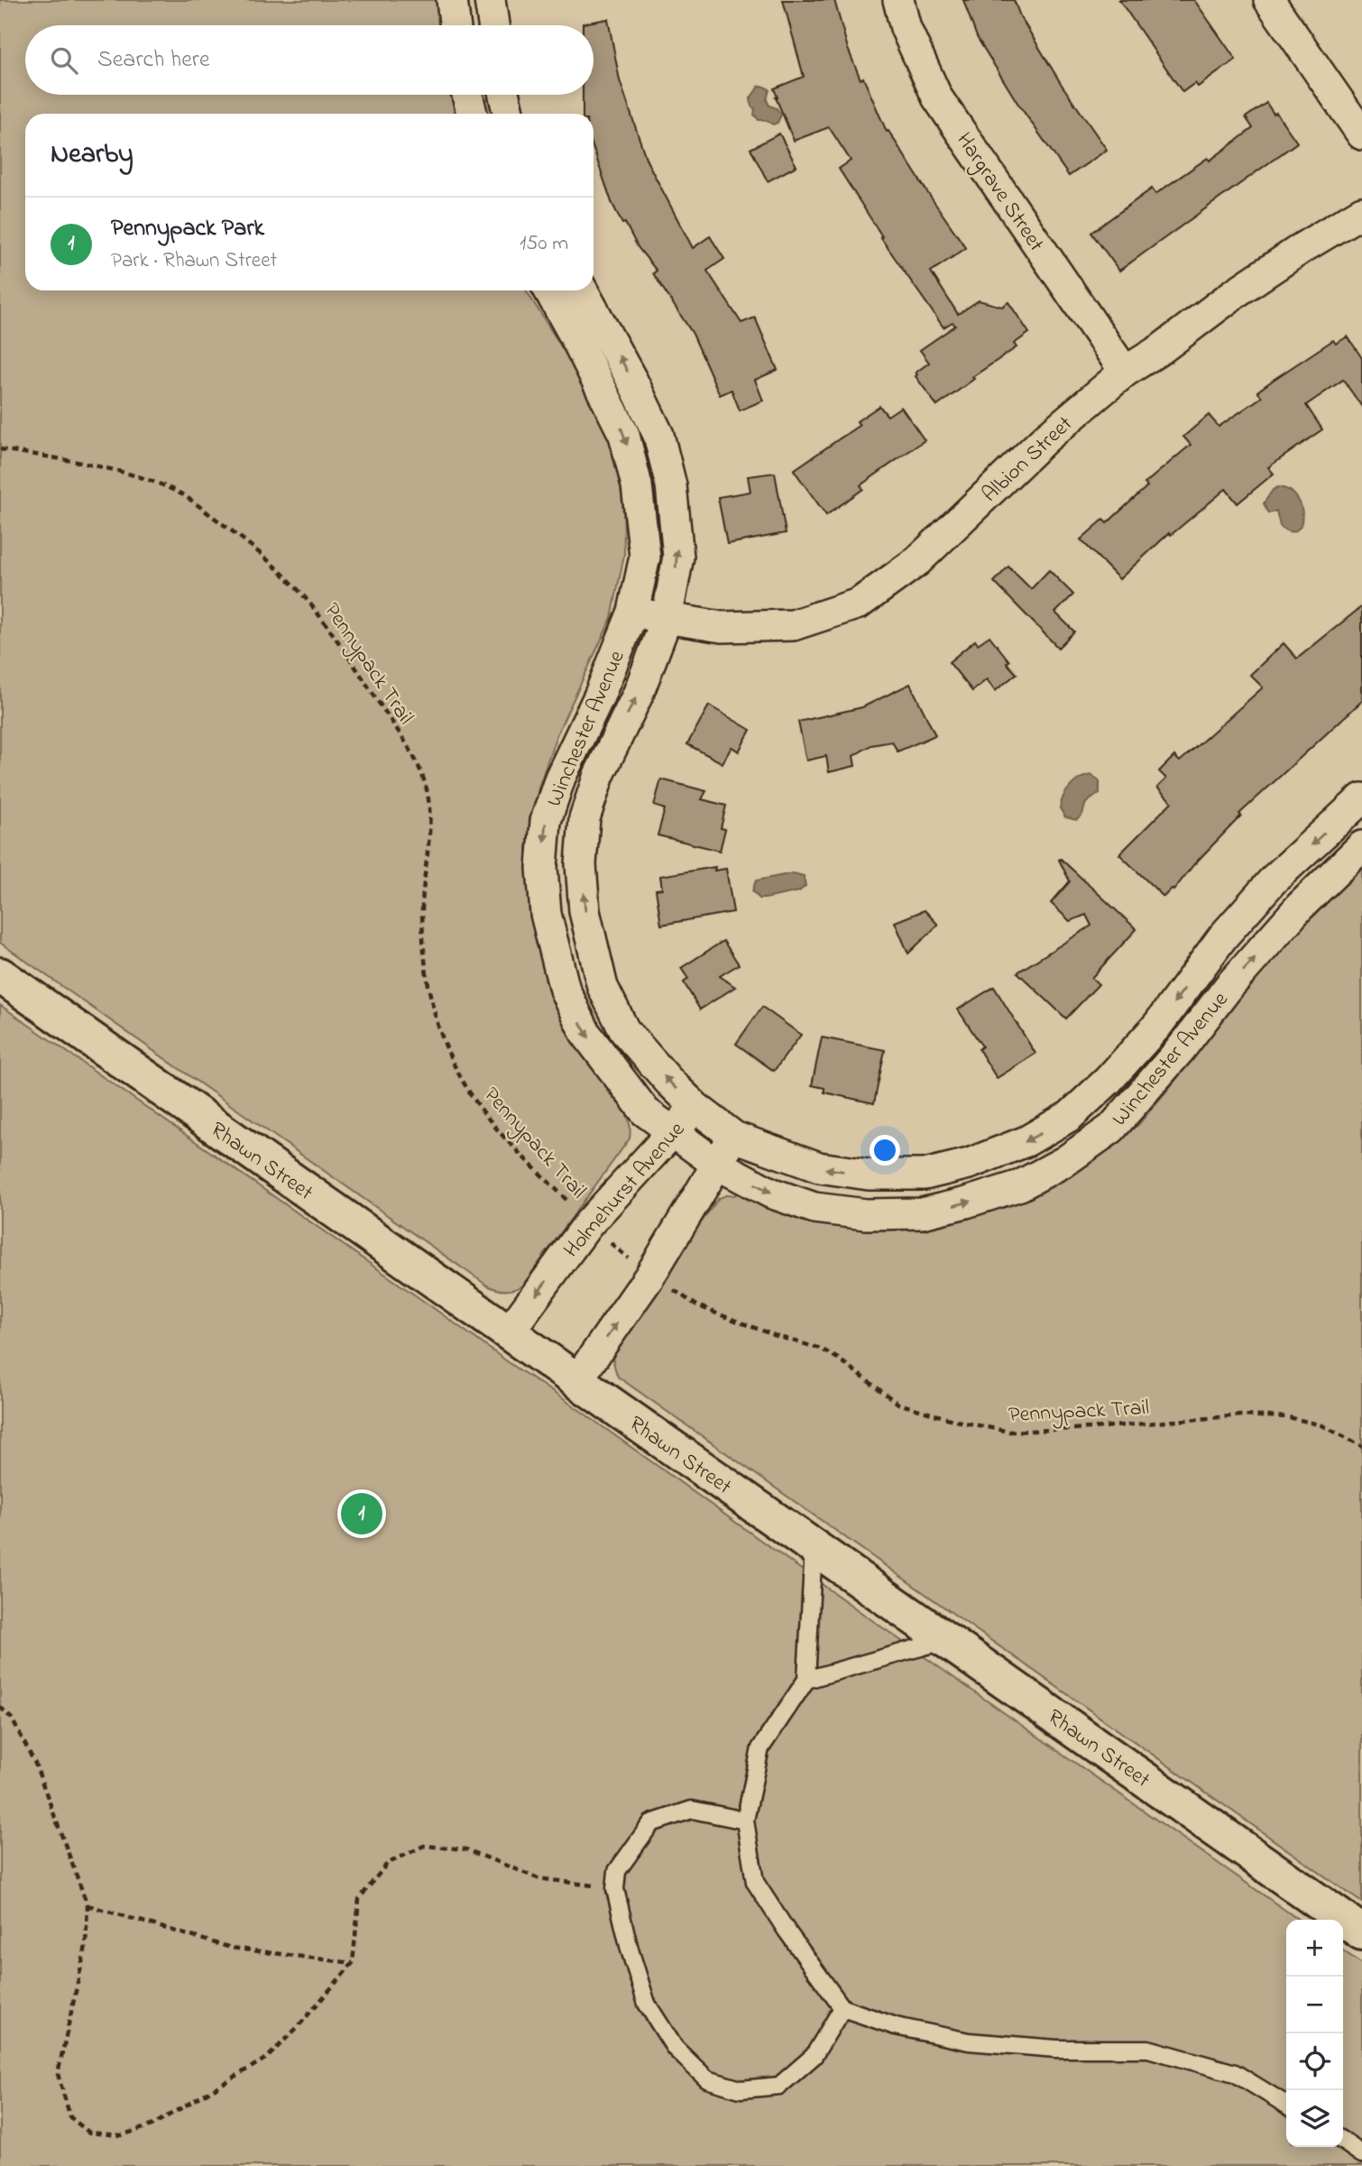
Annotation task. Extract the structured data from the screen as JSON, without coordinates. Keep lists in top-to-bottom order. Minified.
{"streets":{"main road":["Rhawn Street"],"street":["Hargrave Street","Albion Street","Winchester Avenue","Holmehurst Avenue"],"path":["Pennypack Trail"]},"crossings":[["Hargrave Street","Albion Street"],["Albion Street","Winchester Avenue"],["Pennypack Trail","Holmehurst Avenue"],["Winchester Avenue","Holmehurst Avenue"],["Rhawn Street","Holmehurst Avenue"]],"page":{"search":"Search here","heading":"Nearby","list":[{"mark":"1","name":"Pennypack Park","note":"Park · Rhawn Street","value":"150 m"}],"pins":"1","map_buttons":["+","−"]}}
